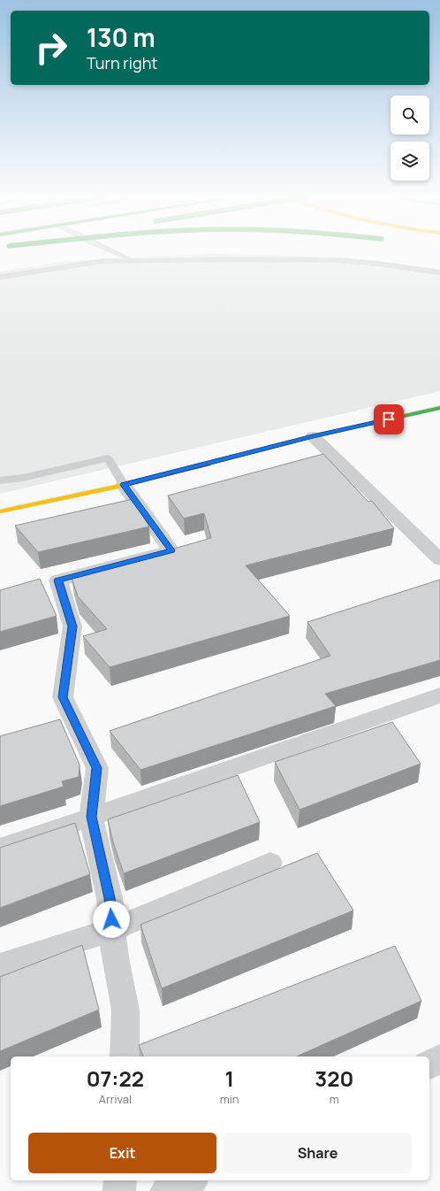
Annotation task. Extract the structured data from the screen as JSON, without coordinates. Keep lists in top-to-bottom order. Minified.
{"page":{"turn":["130 m","Turn right"],"eta":["07:22","Arrival","1","min","320","m"],"buttons":["Exit","Share"]}}
